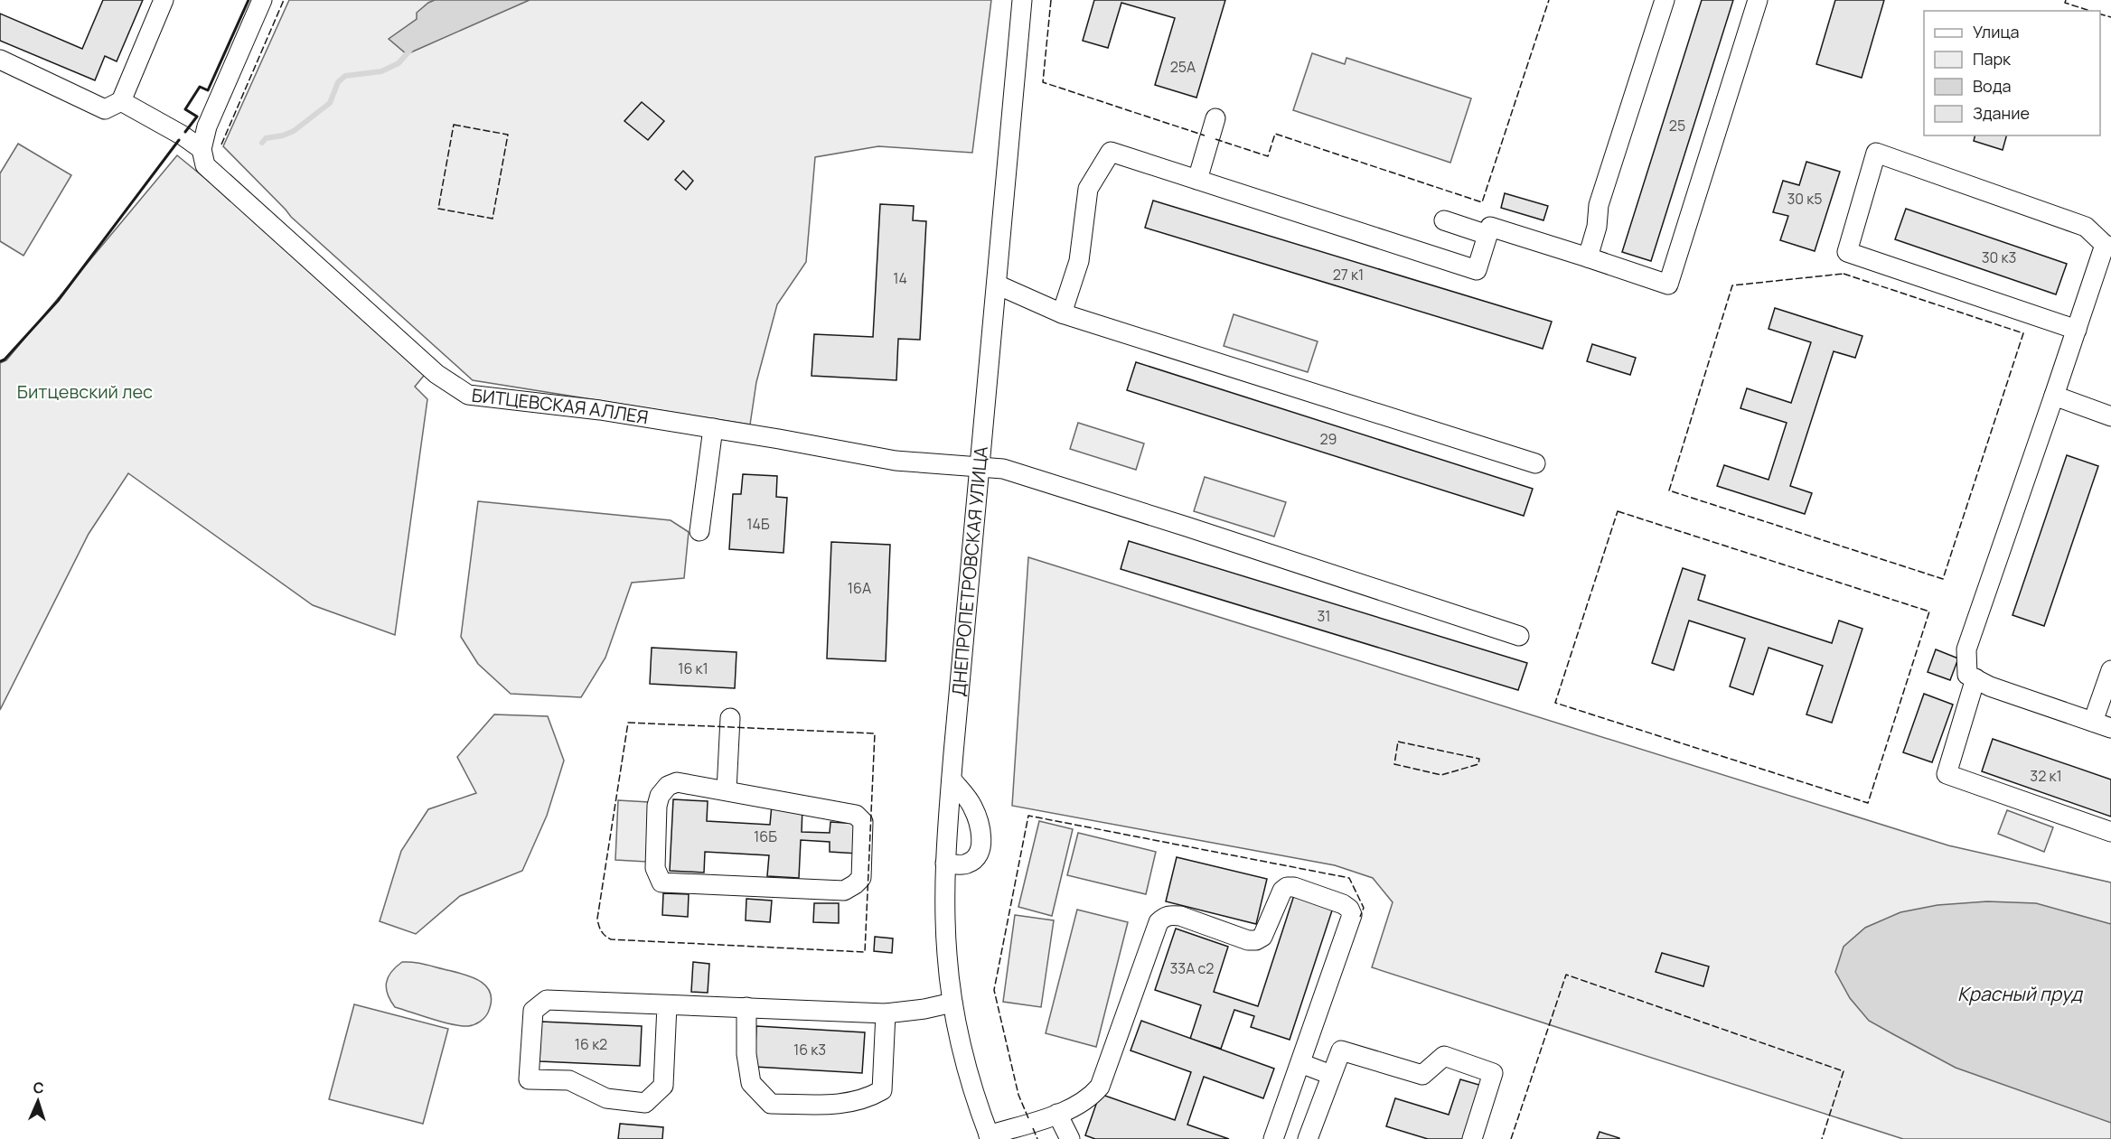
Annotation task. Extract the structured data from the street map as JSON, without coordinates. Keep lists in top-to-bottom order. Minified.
{"streets":{"street":["БИТЦЕВСКАЯ АЛЛЕЯ","ДНЕПРОПЕТРОВСКАЯ УЛИЦА"]},"crossings":[["БИТЦЕВСКАЯ АЛЛЕЯ","ДНЕПРОПЕТРОВСКАЯ УЛИЦА"]],"water":["Красный пруд"],"parks":["Битцевский лес"],"house_numbers":["25А","25","30 к5","30 к3","27 к1","14","29","14Б","16А","31","16 к1","32 к1","16Б","33А с2","16 к2","16 к3"],"legend":["Улица","Парк","Вода","Здание"],"north":"top"}
